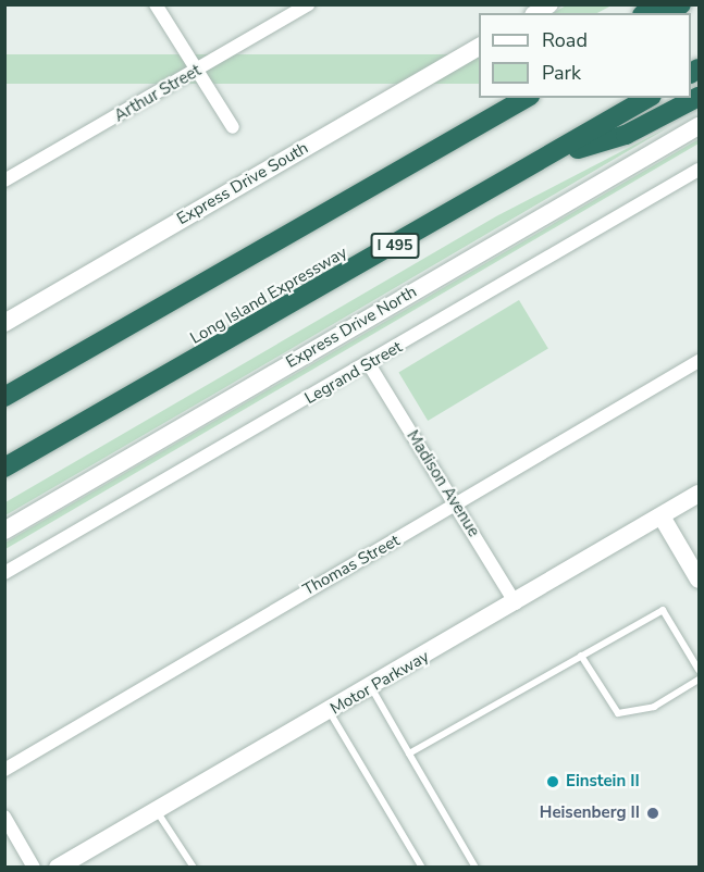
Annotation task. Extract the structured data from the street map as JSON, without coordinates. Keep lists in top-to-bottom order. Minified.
{"streets":{"highway":["I 495","Long Island Expressway"],"main road":["Express Drive South","Express Drive North","Motor Parkway"],"street":["Arthur Street","Legrand Street","Madison Avenue","Thomas Street"]},"crossings":[["Legrand Street","Madison Avenue"],["Madison Avenue","Thomas Street"],["Madison Avenue","Motor Parkway"]],"places":["Einstein II","Heisenberg II"],"legend":["Road","Park"]}
